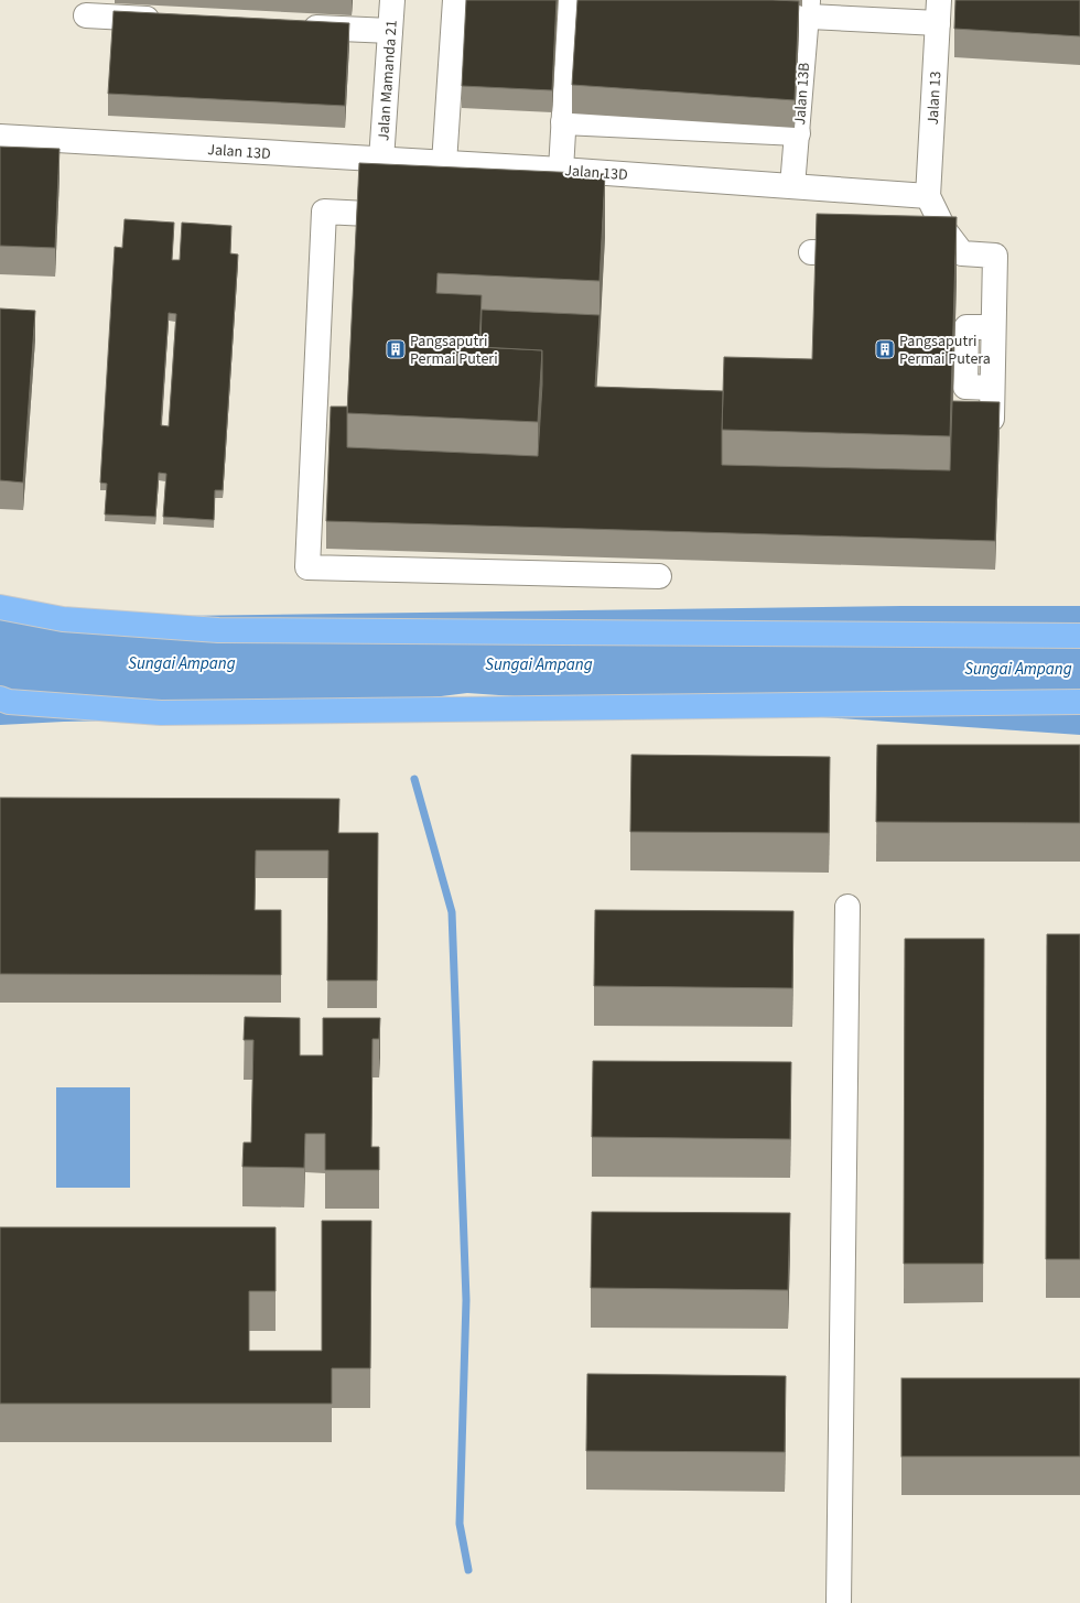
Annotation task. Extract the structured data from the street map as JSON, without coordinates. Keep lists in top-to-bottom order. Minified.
{"streets":{"street":["Jalan Mamanda 21","Jalan 13B","Jalan 13","Jalan 13D"]},"crossings":[["Jalan Mamanda 21","Jalan 13D"],["Jalan 13B","Jalan 13D"],["Jalan 13","Jalan 13D"]],"water":["Sungai Ampang"],"places":{"building":["Pangsaputri Permai Puteri","Pangsaputri Permai Putera"]}}
